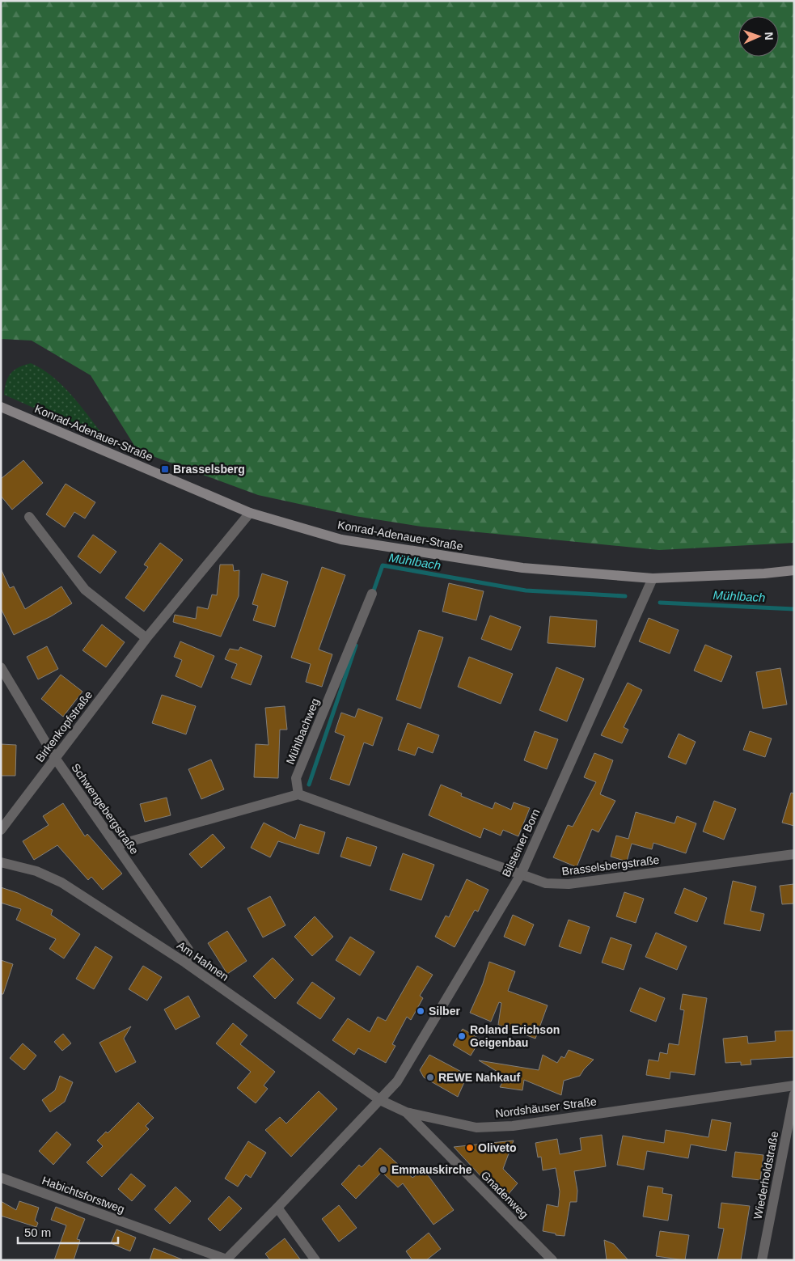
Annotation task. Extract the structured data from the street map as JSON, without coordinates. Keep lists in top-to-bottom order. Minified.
{"streets":{"main road":["Konrad-Adenauer-Straße"],"street":["Birkenkopfstraße","Mühlbachweg","Schwengebergstraße","Bilsteiner Born","Brasselsbergstraße","Am Hahnen","Nordshäuser Straße","Wiederholdstraße","Habichtsforstweg","Gnadenweg"]},"crossings":[["Konrad-Adenauer-Straße","Birkenkopfstraße"],["Konrad-Adenauer-Straße","Bilsteiner Born"],["Birkenkopfstraße","Schwengebergstraße"],["Mühlbachweg","Brasselsbergstraße"],["Schwengebergstraße","Am Hahnen"],["Bilsteiner Born","Brasselsbergstraße"],["Bilsteiner Born","Am Hahnen"],["Bilsteiner Born","Nordshäuser Straße"],["Am Hahnen","Nordshäuser Straße"],["Nordshäuser Straße","Gnadenweg"]],"water":["Mühlbach"],"places":{"transit":["Brasselsberg"],"other":["Silber","Roland Erichson Geigenbau","REWE Nahkauf","Oliveto","Emmauskirche"]},"scale_bar":"50 m","north":"right"}
